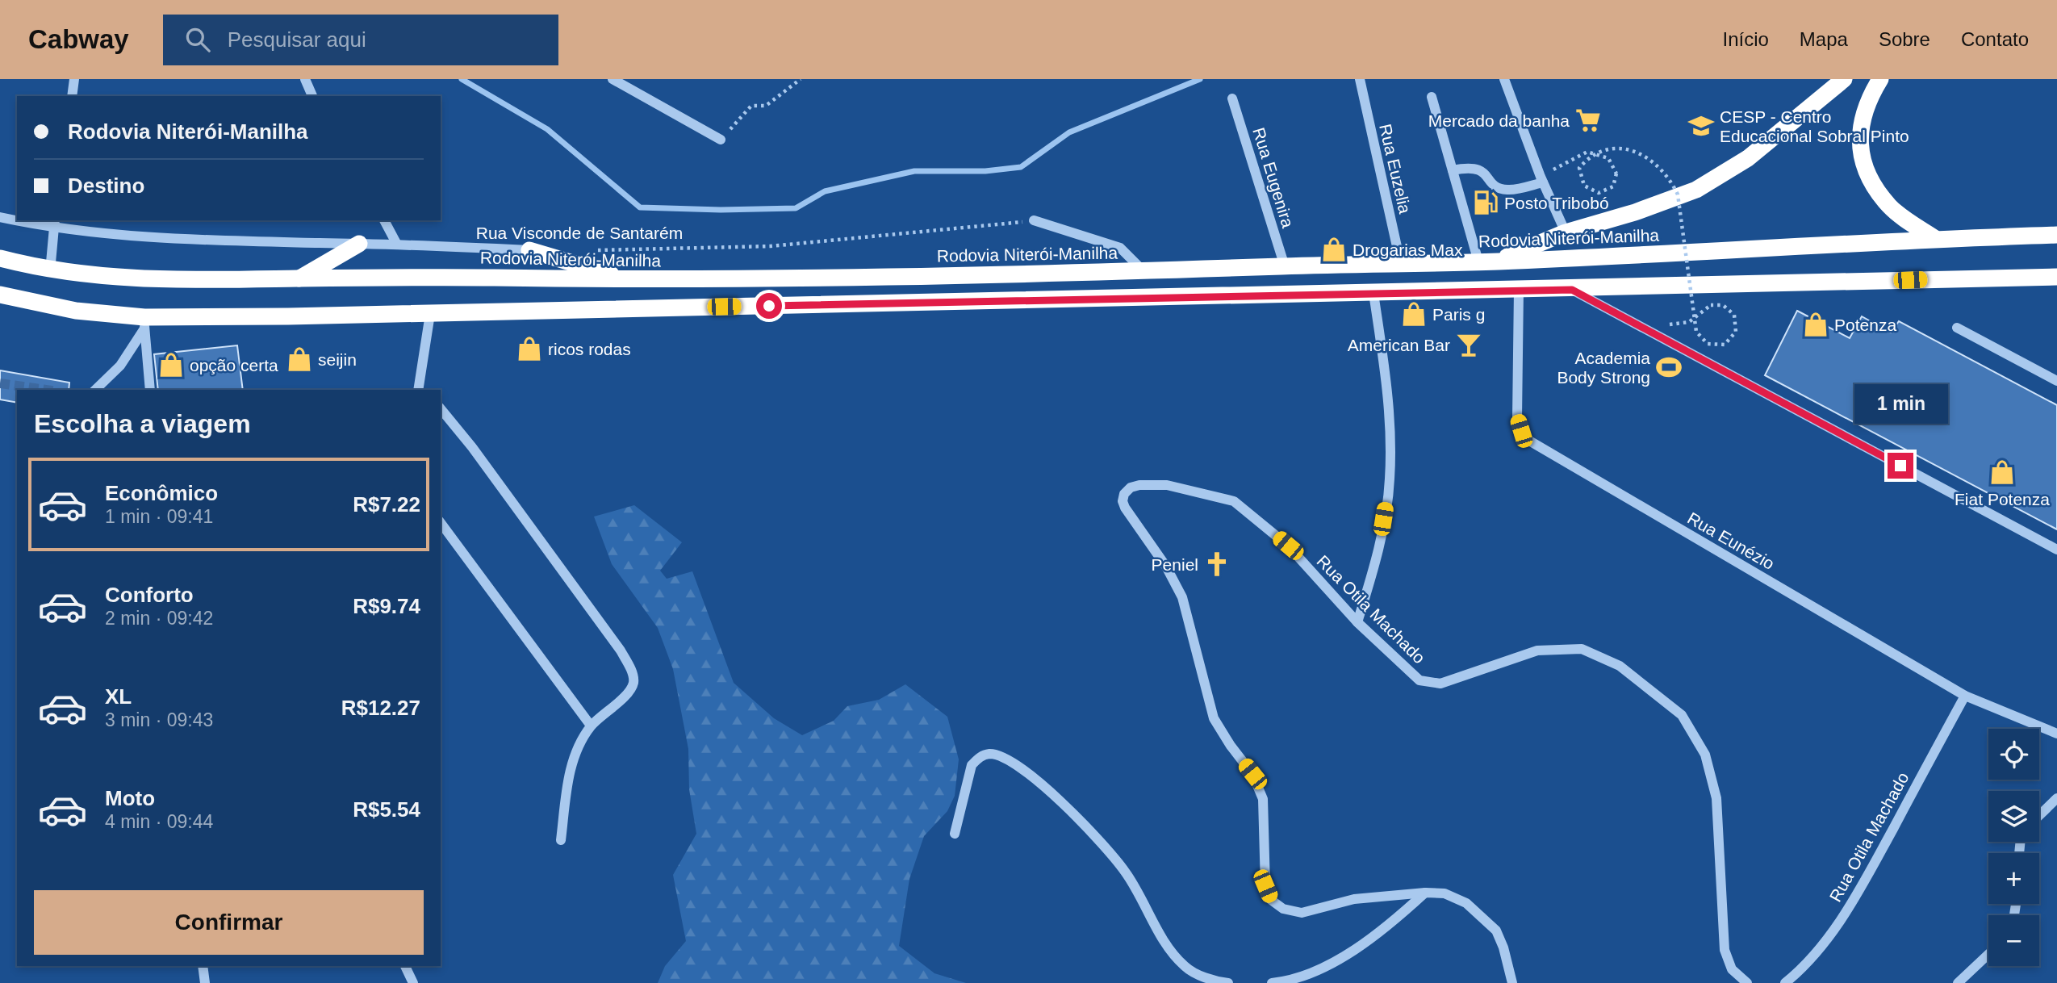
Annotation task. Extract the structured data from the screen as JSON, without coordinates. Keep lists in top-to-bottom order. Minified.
{"streets":{"highway":["Rodovia Niterói-Manilha"],"street":["Rua Euzelia","Rua Eugenira","Rua Visconde de Santarém","Rua Eunézio","Rua Otila Machado"]},"crossings":[["Rua Euzelia","Rodovia Niterói-Manilha"],["Rua Eugenira","Rodovia Niterói-Manilha"],["Rua Eunézio","Rua Otila Machado"]],"places":{"supermarket":["Mercado da banha"],"school or university":["CESP - Centro Educacional Sobral Pinto"],"fuel station":["Posto Tribobó"],"shop":["Drogarias Max","Paris g","Potenza","ricos rodas","seijin","opção certa","Fiat Potenza"],"bar":["American Bar"],"sports":["Academia Body Strong"],"church":["Peniel"]},"page":{"header":"Cabway","search":"Pesquisar aqui","nav":["Início","Mapa","Sobre","Contato"],"banner":["Rodovia Niterói-Manilha","Destino"],"bubble":"1 min","heading":"Escolha a viagem","list":[{"name":"Econômico","note":"1 min · 09:41","value":"R$7.22"},{"name":"Conforto","note":"2 min · 09:42","value":"R$9.74"},{"name":"XL","note":"3 min · 09:43","value":"R$12.27"},{"name":"Moto","note":"4 min · 09:44","value":"R$5.54"}],"map_buttons":["+","−"],"buttons":"Confirmar"}}
